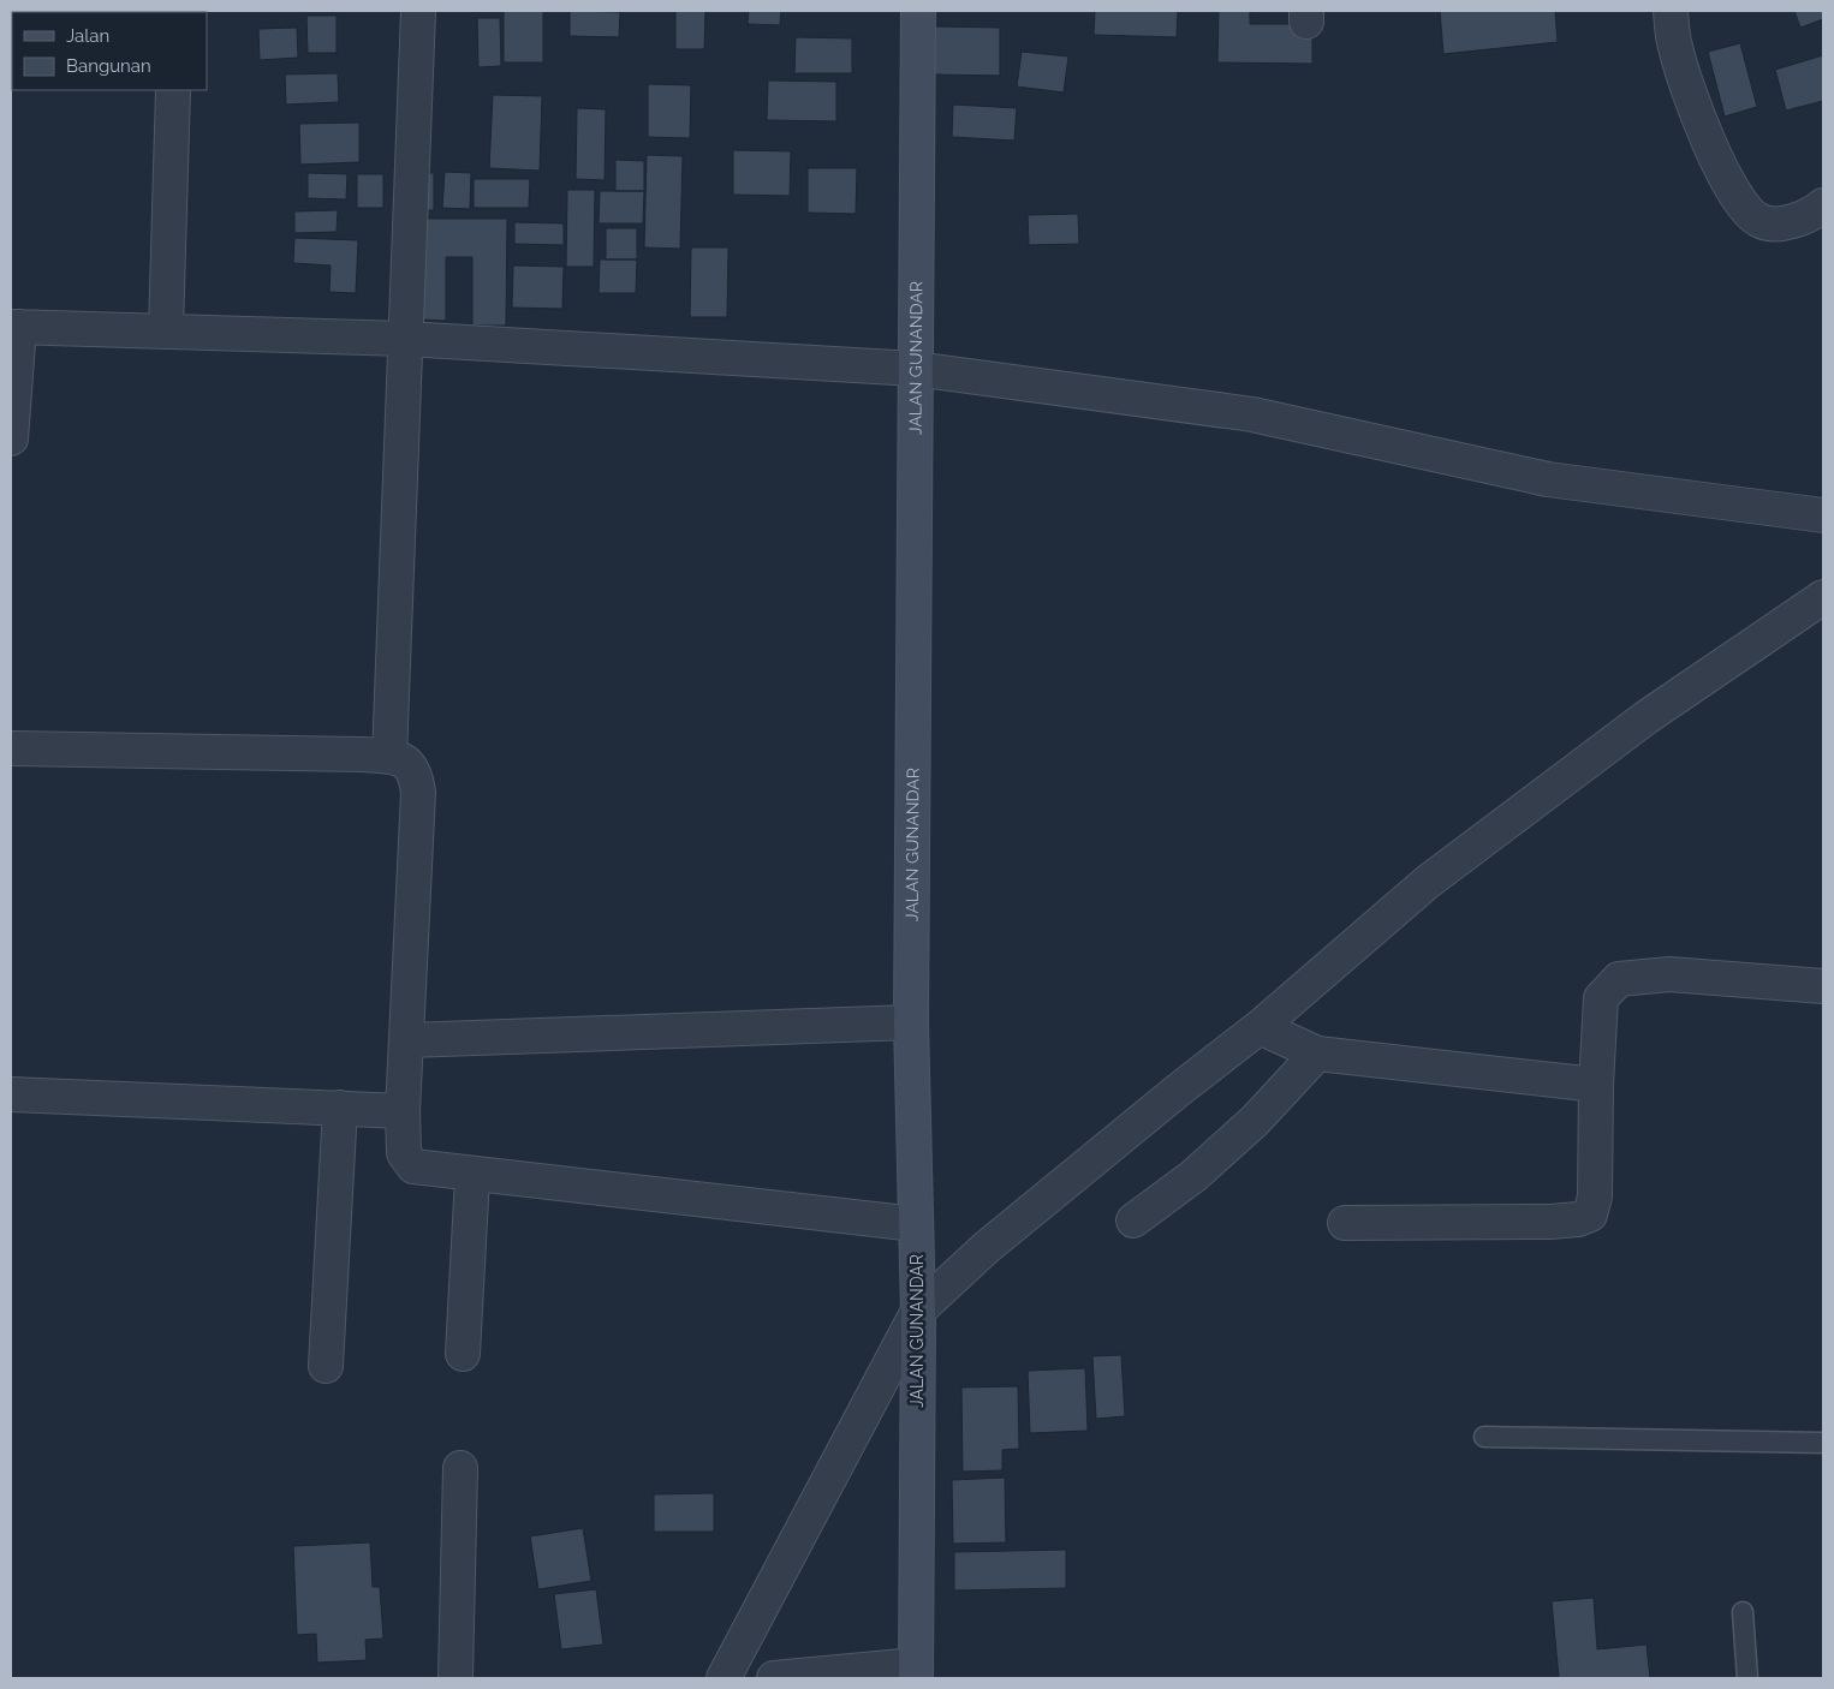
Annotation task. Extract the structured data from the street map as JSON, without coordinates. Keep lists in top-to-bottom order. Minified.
{"streets":{"main road":["JALAN GUNANDAR"]},"legend":["Jalan","Bangunan"]}
